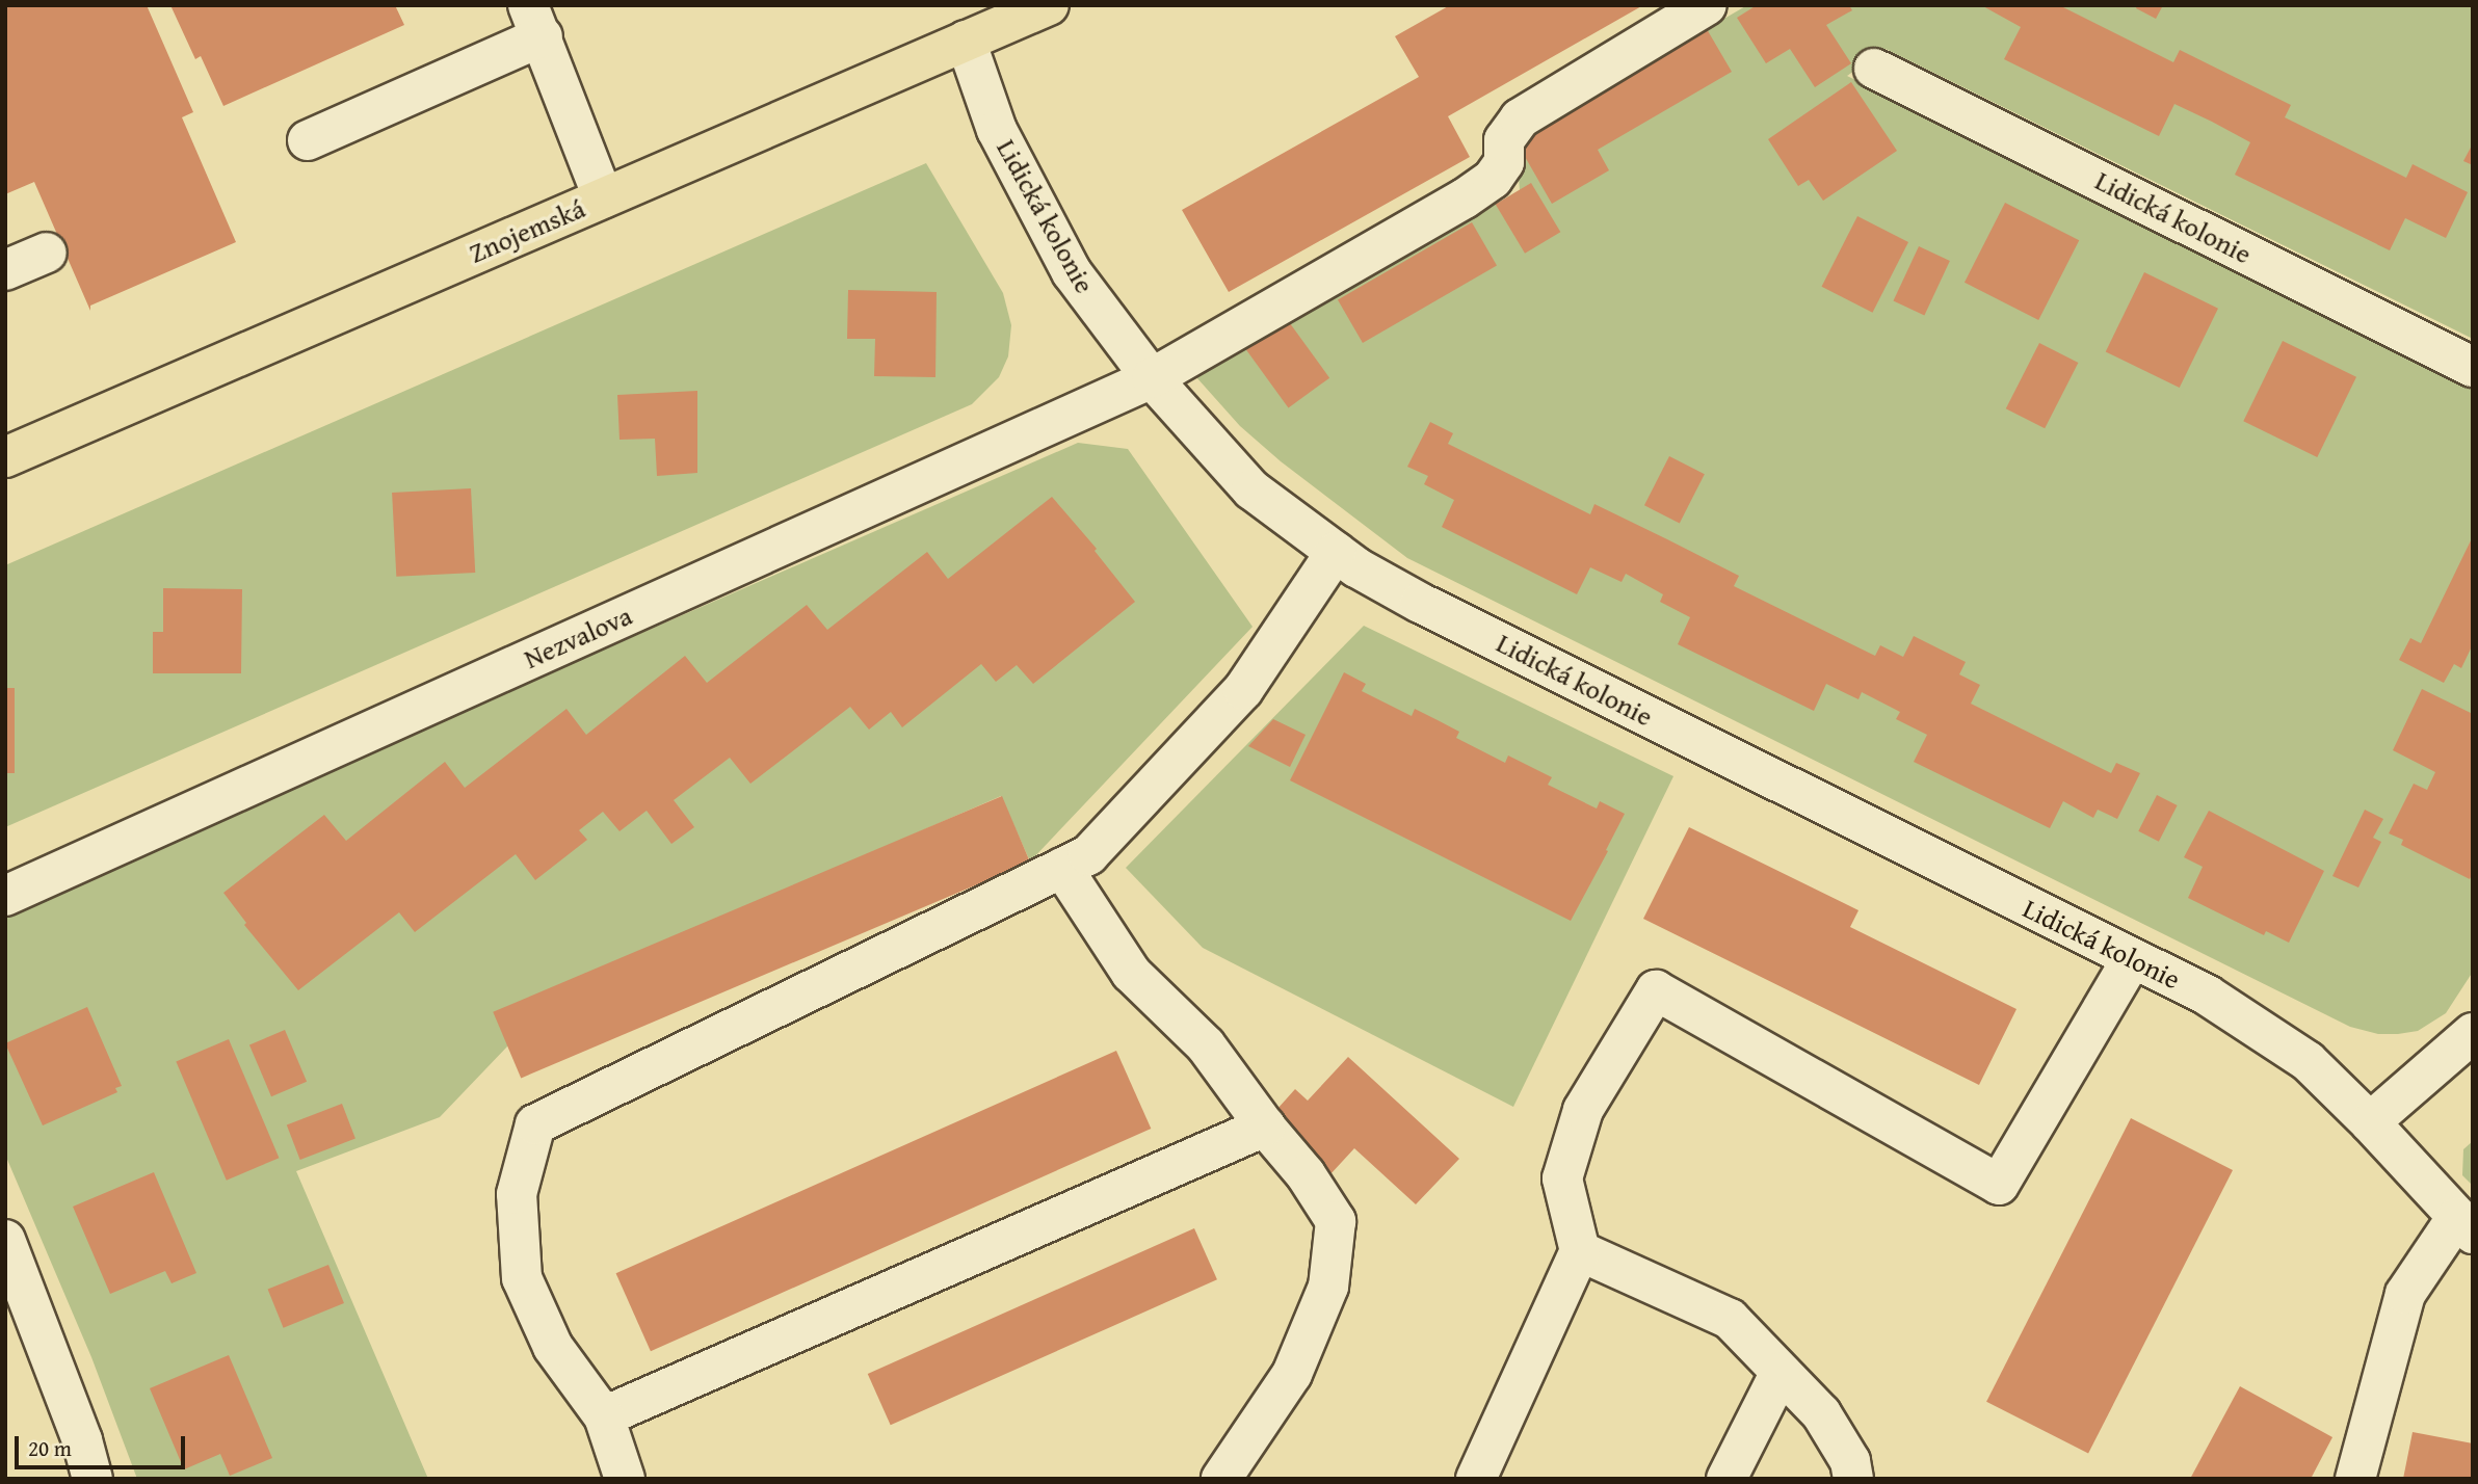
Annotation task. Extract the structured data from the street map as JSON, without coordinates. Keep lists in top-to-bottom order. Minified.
{"streets":{"main road":["Znojemská"],"street":["Lidická kolonie","Nezvalova"]},"crossings":[["Lidická kolonie","Znojemská"],["Lidická kolonie","Nezvalova"]],"scale_bar":"20 m"}
